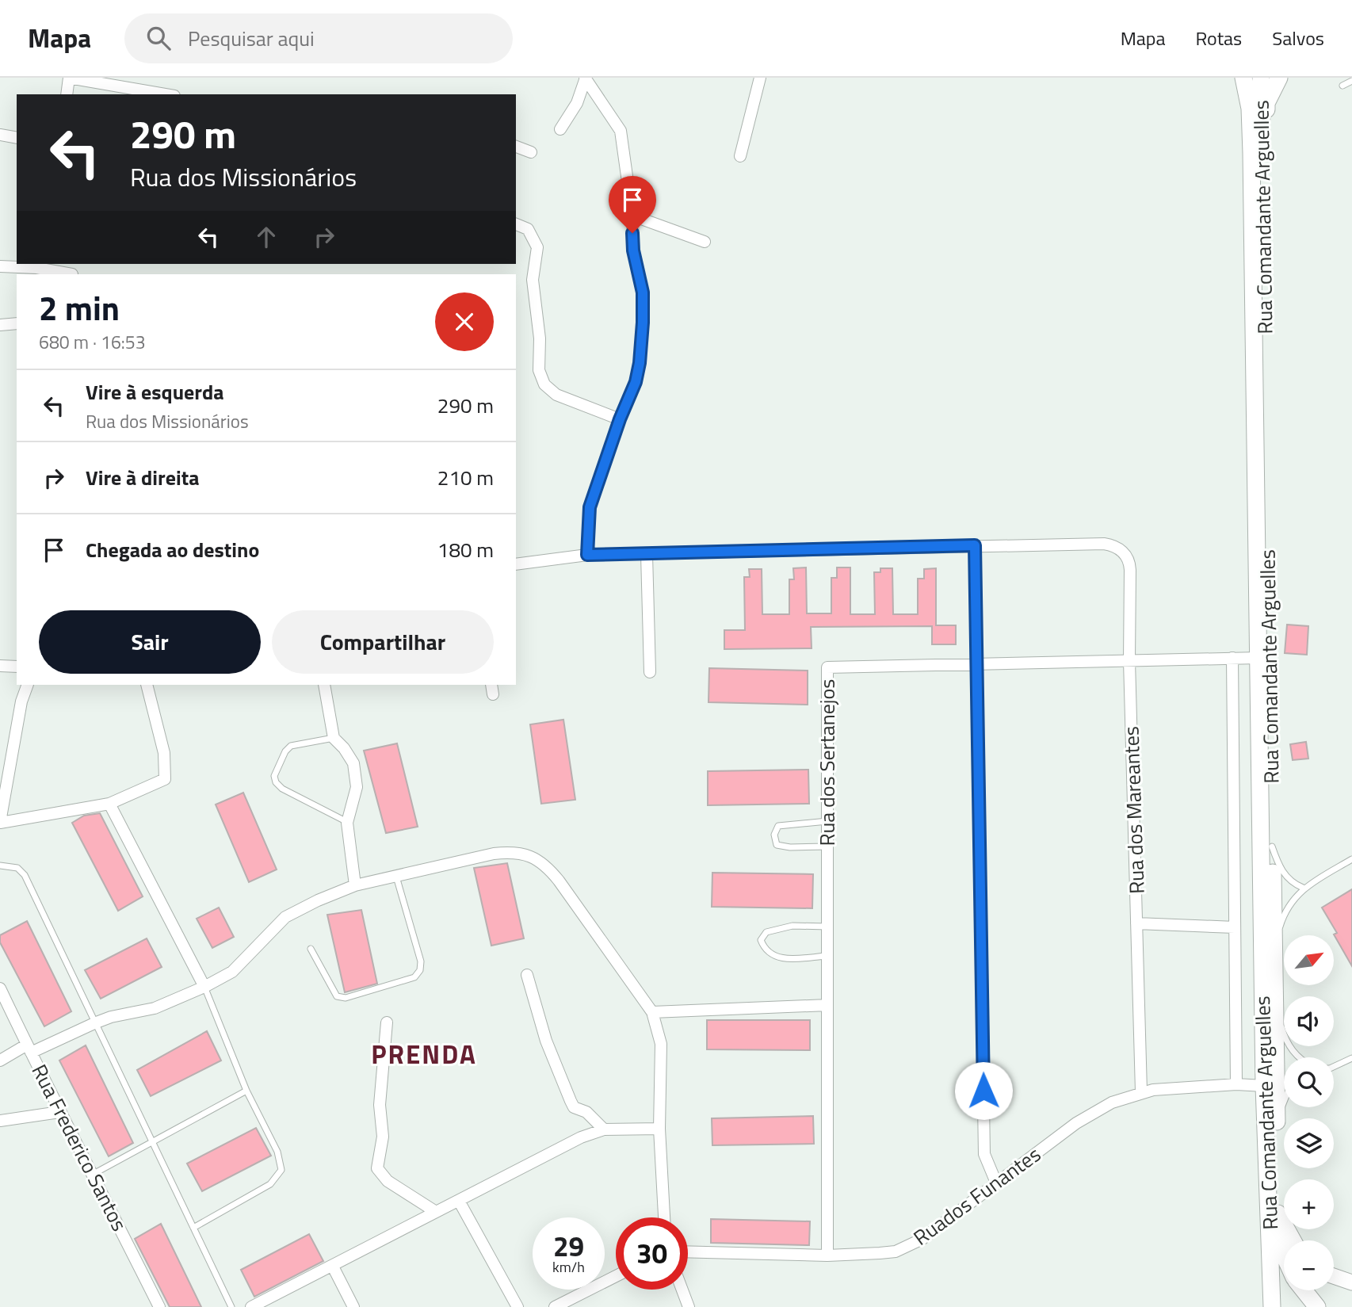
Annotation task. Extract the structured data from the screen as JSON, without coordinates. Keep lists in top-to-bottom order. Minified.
{"streets":{"main road":["Rua Comandante Arguelles"],"street":["Rua dos Sertanejos","Rua dos Mareantes","Rua Frederico Santos","Ruados Funantes"]},"crossings":[["Rua Comandante Arguelles","Rua dos Sertanejos"],["Rua Comandante Arguelles","Ruados Funantes"],["Rua dos Sertanejos","Rua dos Mareantes"],["Rua dos Sertanejos","Ruados Funantes"],["Rua dos Mareantes","Ruados Funantes"]],"districts":["PRENDA"],"north":"top right","page":{"header":"Mapa","search":"Pesquisar aqui","nav":["Mapa","Rotas","Salvos"],"turn":["290 m","Rua dos Missionários"],"heading":["2 min","680 m · 16:53"],"list":[{"name":"Vire à esquerda","note":"Rua dos Missionários","value":"290 m"},{"name":"Vire à direita","value":"210 m"},{"name":"Chegada ao destino","value":"180 m"}],"buttons":["Sair","Compartilhar"],"map_buttons":["+","−"],"speed":"29 km/h","limit":"30"}}
